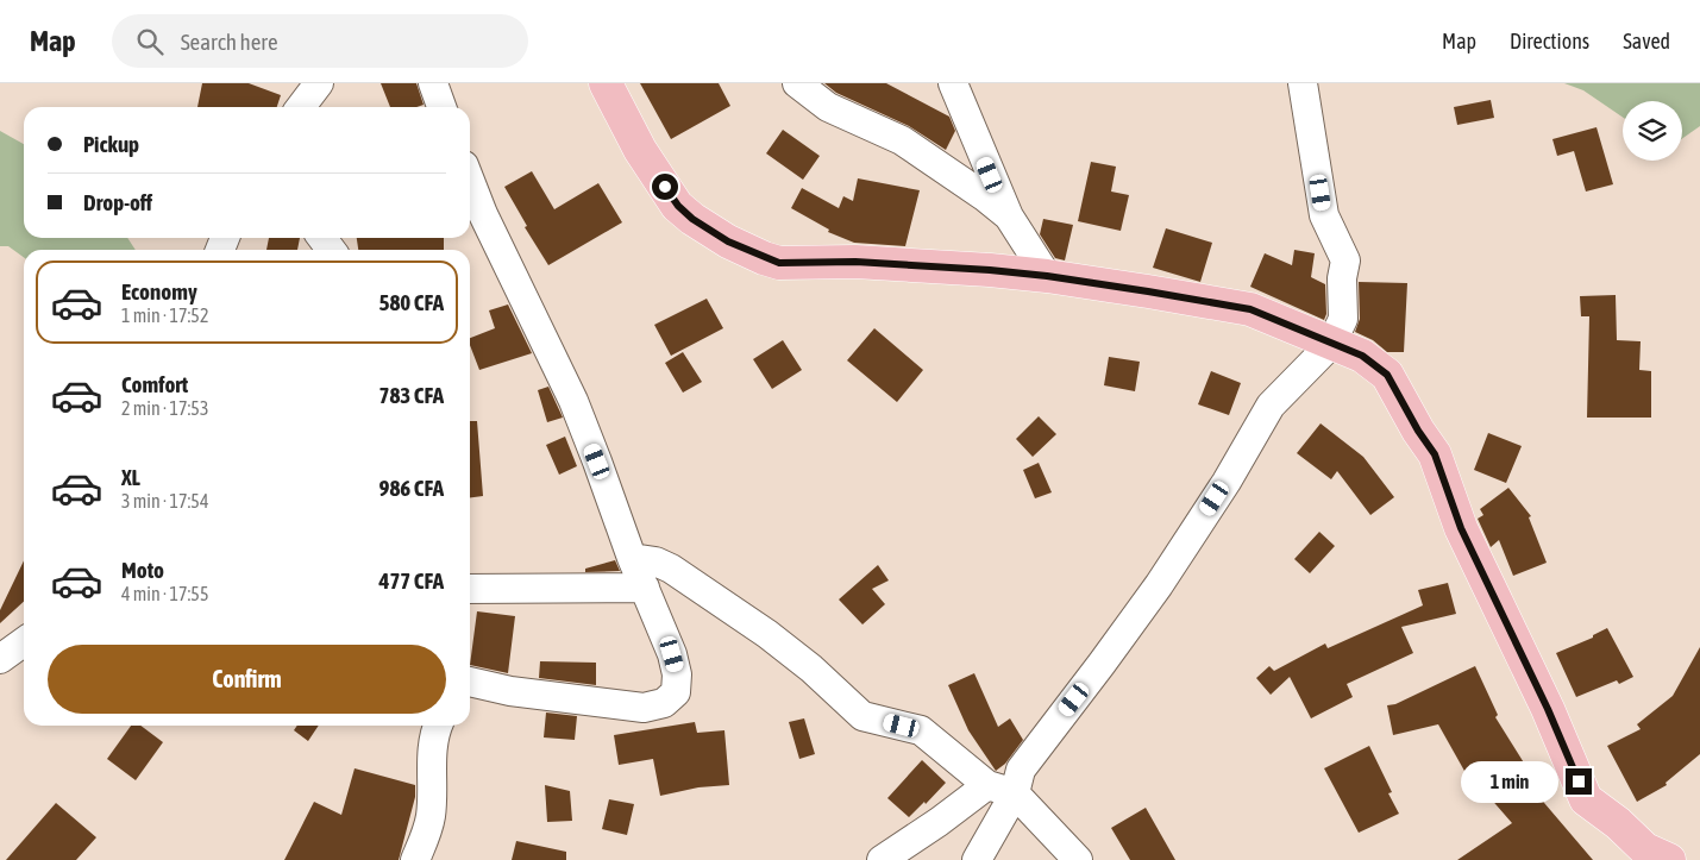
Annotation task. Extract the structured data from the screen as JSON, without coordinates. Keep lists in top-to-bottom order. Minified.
{"page":{"header":"Map","search":"Search here","nav":["Map","Directions","Saved"],"banner":["Pickup","Drop-off"],"list":[{"name":"Economy","note":"1 min · 17:52","value":"580 CFA"},{"name":"Comfort","note":"2 min · 17:53","value":"783 CFA"},{"name":"XL","note":"3 min · 17:54","value":"986 CFA"},{"name":"Moto","note":"4 min · 17:55","value":"477 CFA"}],"buttons":"Confirm","bubble":"1 min"}}
